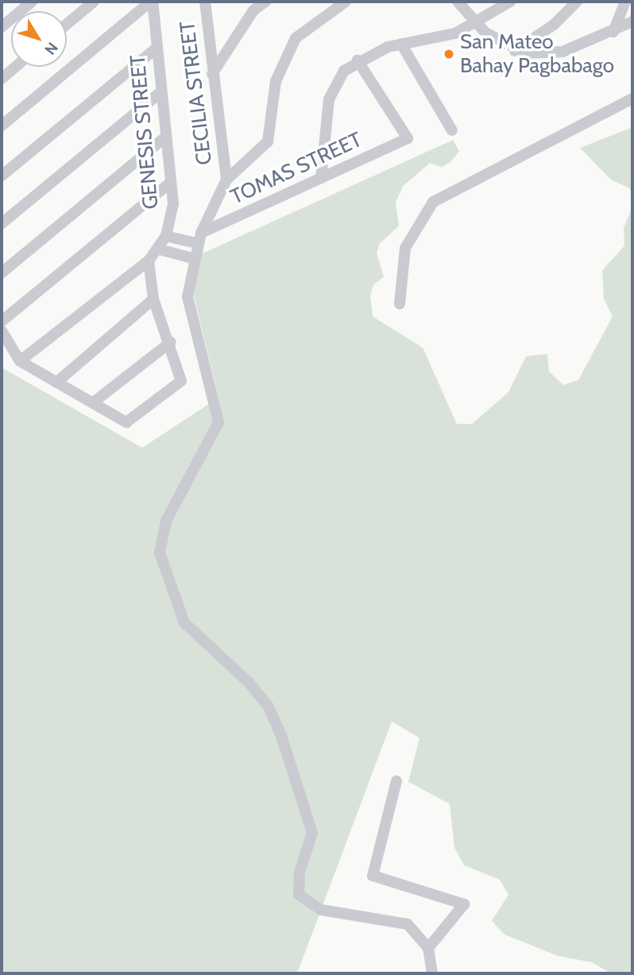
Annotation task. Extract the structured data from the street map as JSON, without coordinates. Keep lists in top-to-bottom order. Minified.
{"streets":{"street":["CECILIA STREET","GENESIS STREET","TOMAS STREET"]},"places":["San Mateo Bahay Pagbabago"],"north":"bottom right"}
